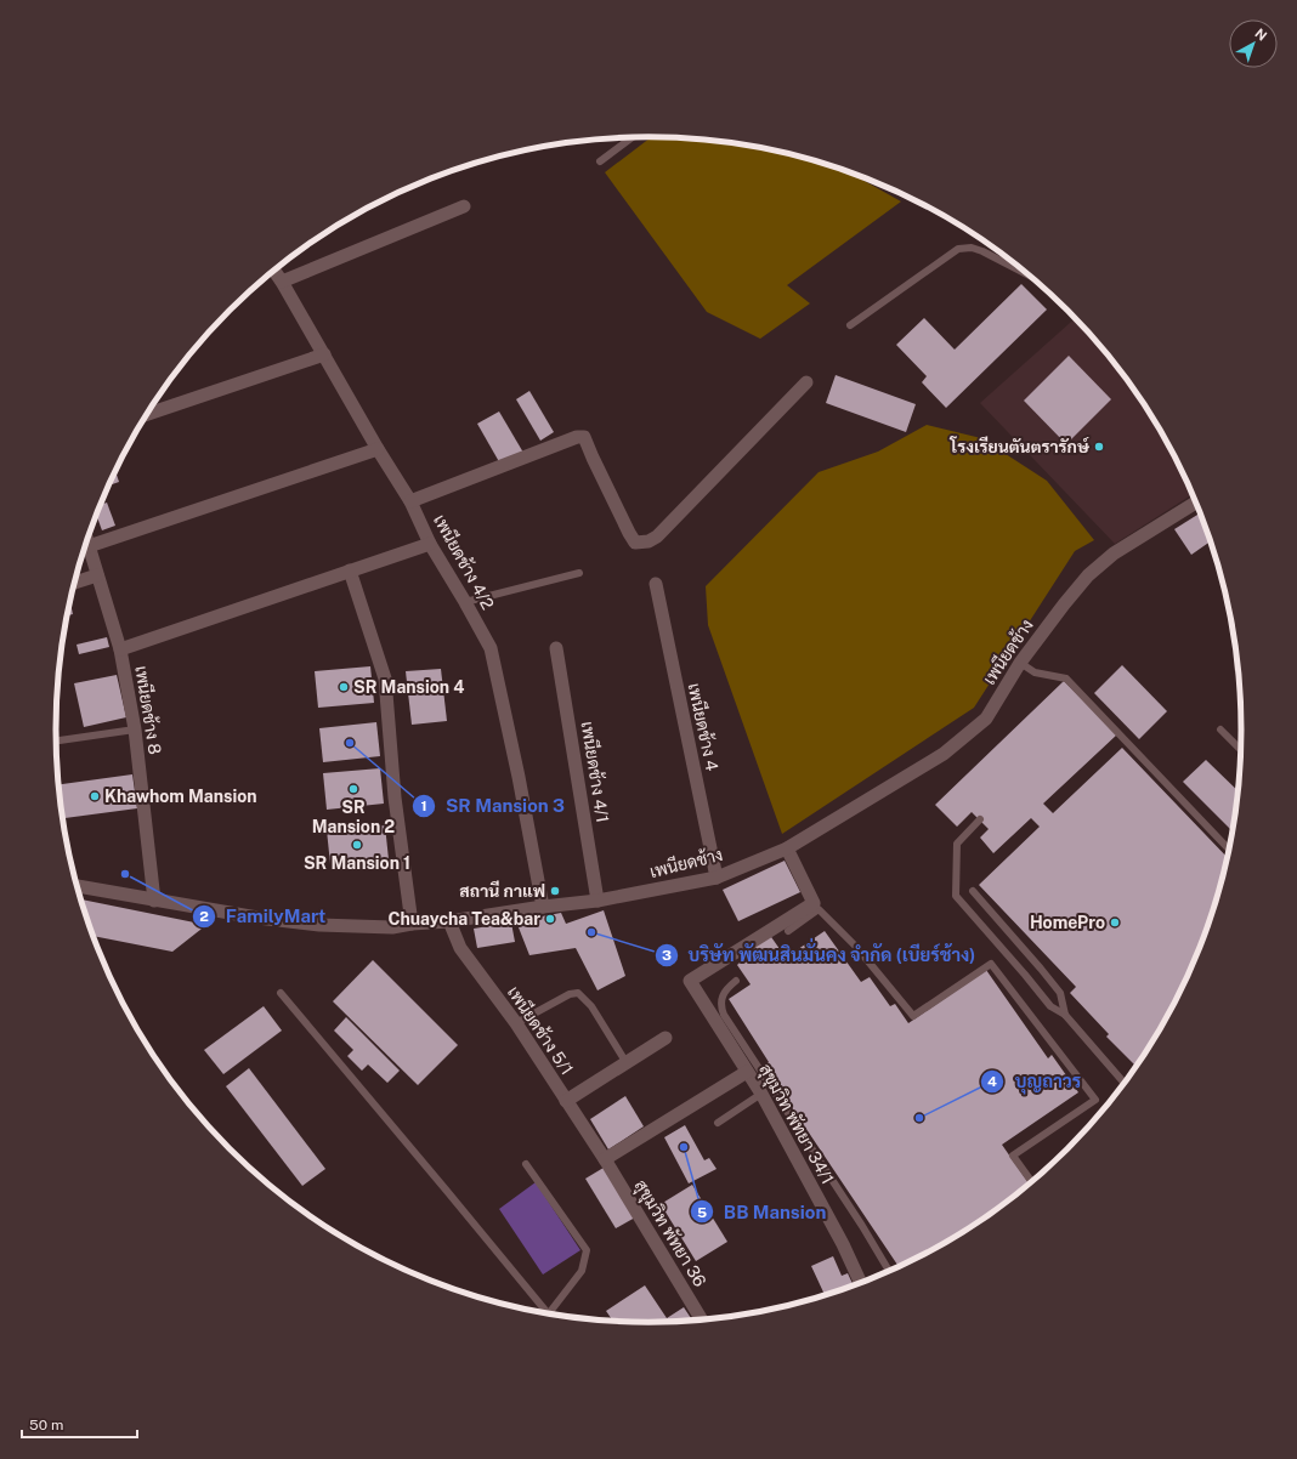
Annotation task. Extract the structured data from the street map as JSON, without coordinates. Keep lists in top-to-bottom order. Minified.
{"streets":{"street":["เพนียดช้าง 4/2","เพนียดช้าง","เพนียดช้าง 8","เพนียดช้าง 4","เพนียดช้าง 4/1","เพนียดช้าง 5/1","สุขุมวิท พัทยา 34/1","สุขุมวิท พัทยา 36"]},"crossings":[["เพนียดช้าง 4/2","เพนียดช้าง"],["เพนียดช้าง","เพนียดช้าง 8"],["เพนียดช้าง","เพนียดช้าง 4"],["เพนียดช้าง","เพนียดช้าง 4/1"],["เพนียดช้าง","เพนียดช้าง 5/1"],["เพนียดช้าง","สุขุมวิท พัทยา 34/1"],["เพนียดช้าง 5/1","สุขุมวิท พัทยา 36"]],"places":["โรงเรียนตันตรารักษ์","SR Mansion 4","SR Mansion 3","SR Mansion 2","Khawhom Mansion","SR Mansion 1","FamilyMart","สถานี กาแฟ","Chuaycha Tea&bar","HomePro","บริษัท พัฒนสินมั่นคง จำกัด (เบียร์ช้าง)","บุญถาวร","BB Mansion"],"scale_bar":"50 m","north":"top right"}
